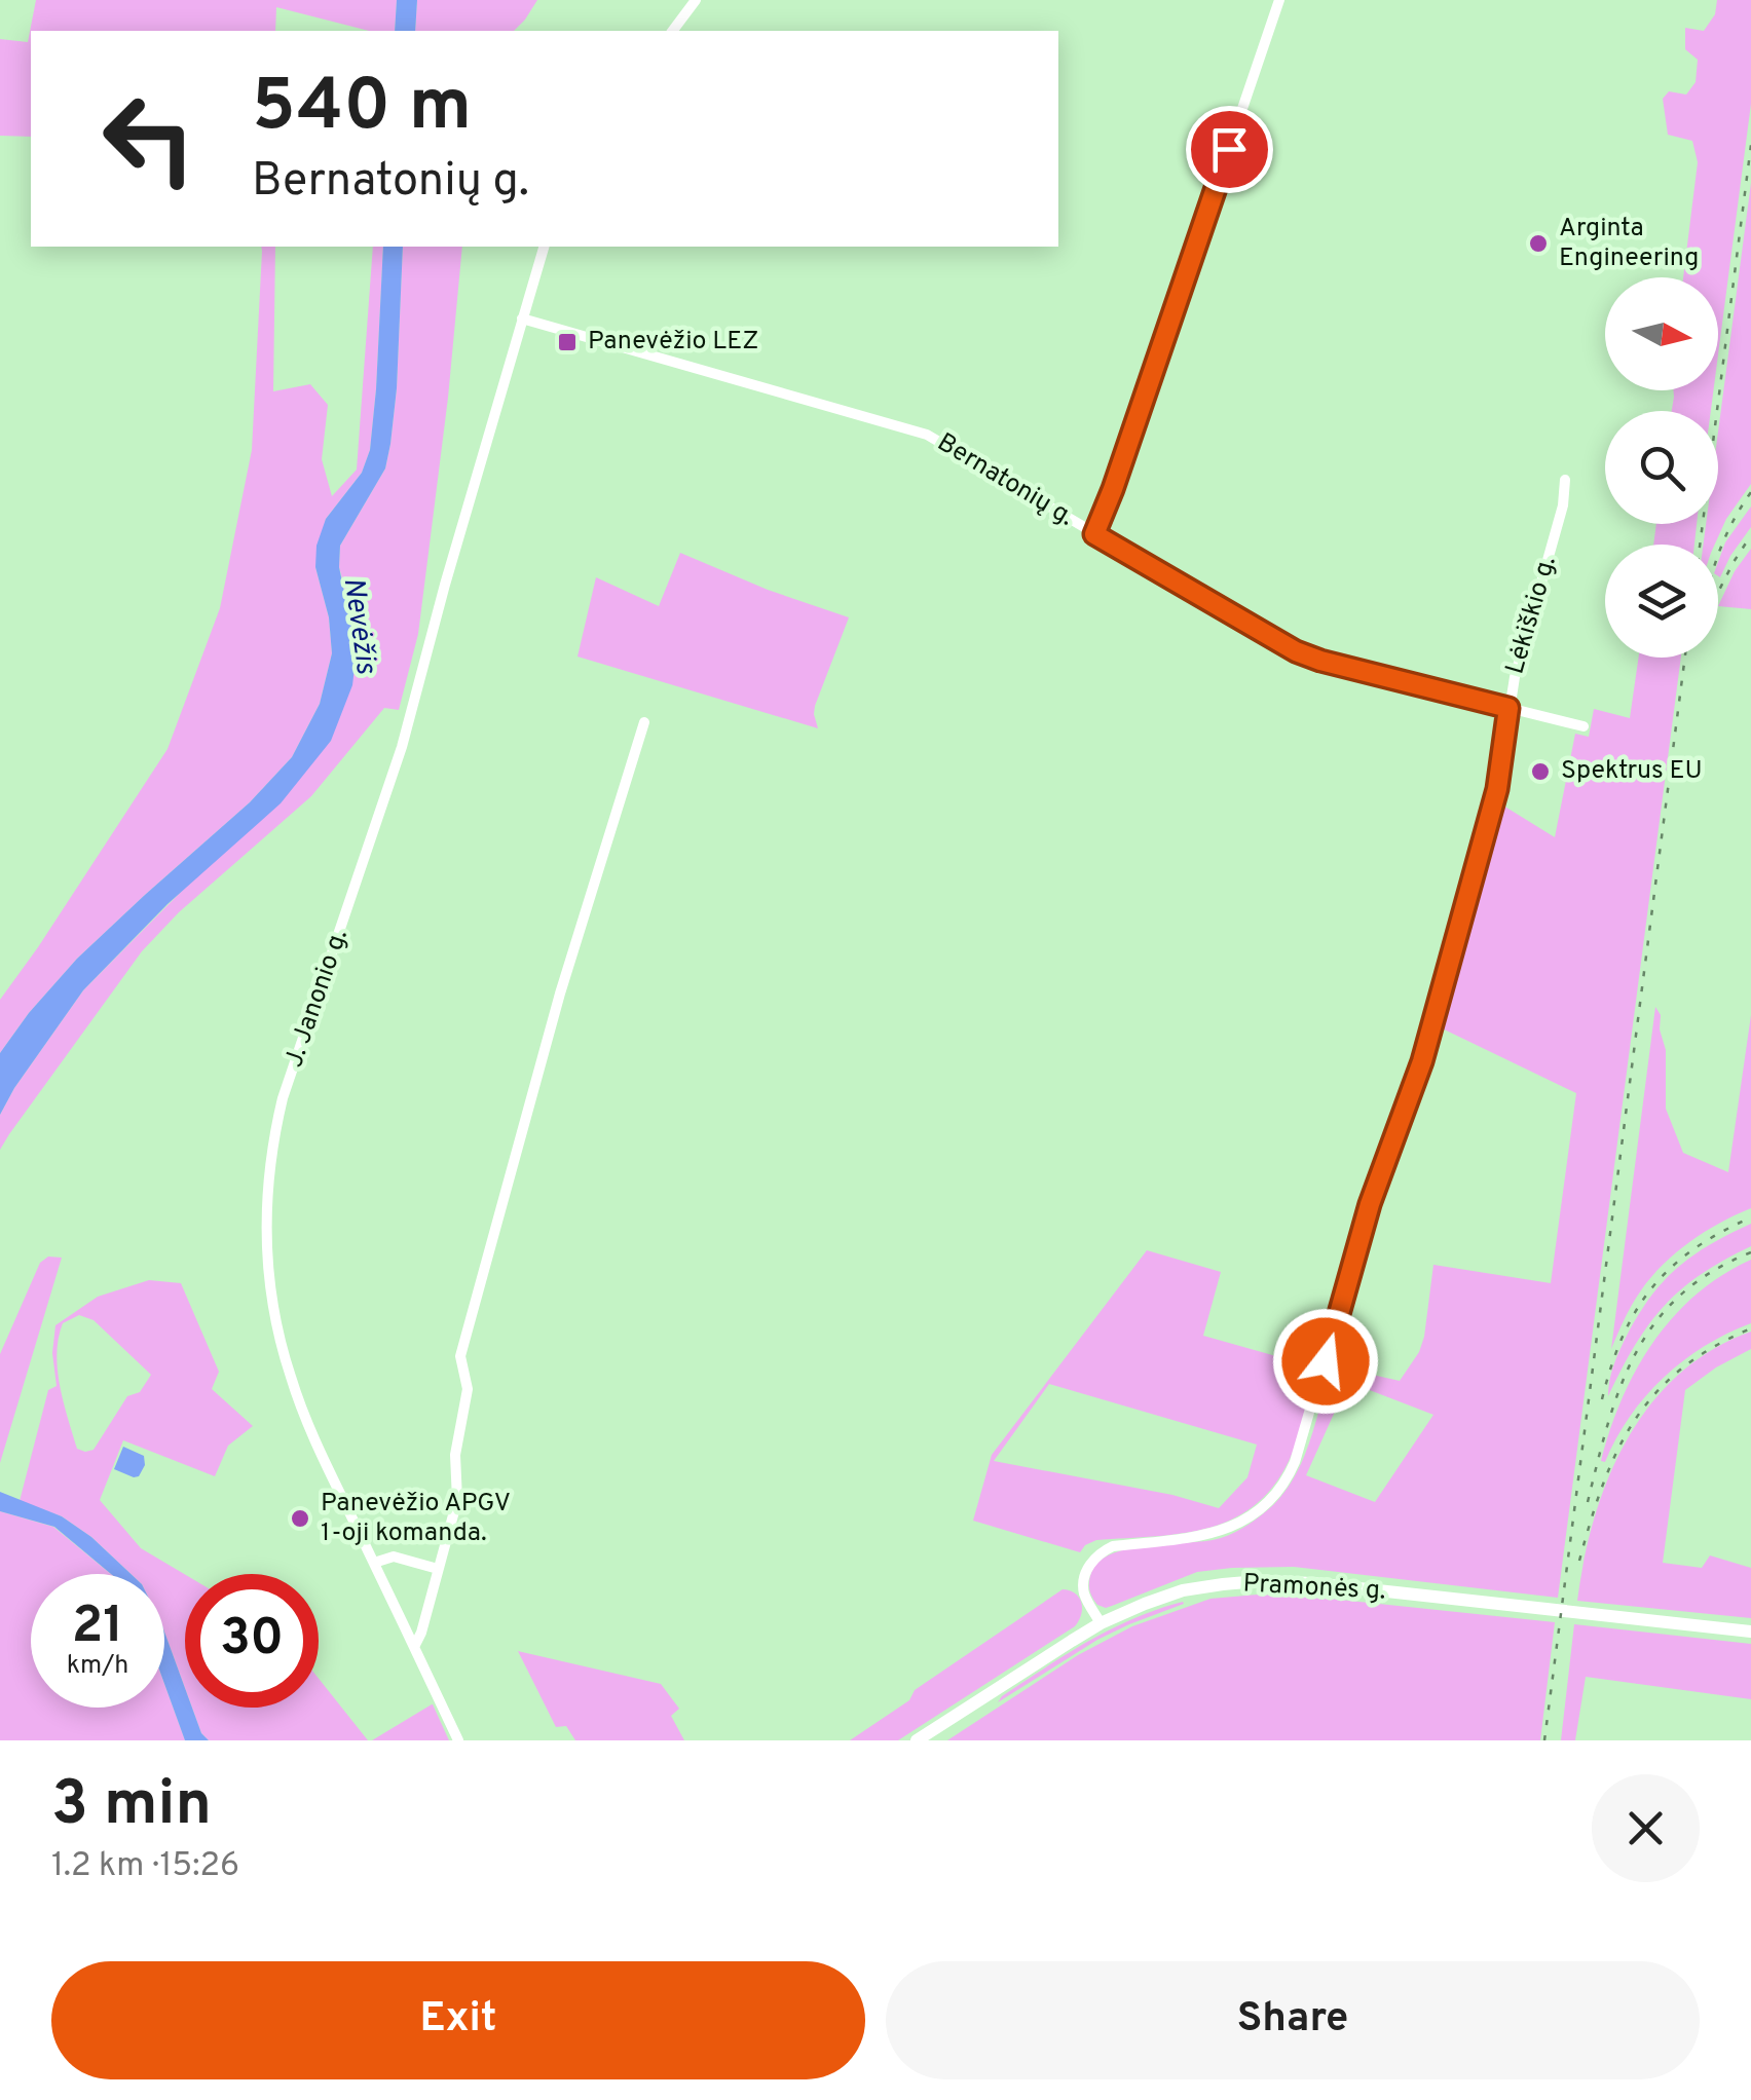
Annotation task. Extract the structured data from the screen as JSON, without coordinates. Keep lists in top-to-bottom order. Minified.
{"streets":{"main road":["Pramonės g."],"street":["Bernatonių g.","Lėkiškio g.","J. Janonio g."]},"crossings":[["Bernatonių g.","Lėkiškio g."],["Bernatonių g.","J. Janonio g."],["Lėkiškio g.","Pramonės g."]],"water":["Nevėžis"],"places":{"other":["Arginta Engineering","Spektrus EU","Panevėžio APGV 1-oji komanda."],"transit":["Panevėžio LEZ"]},"north":"right","page":{"turn":["540 m","Bernatonių g."],"speed":"21 km/h","limit":"30","heading":["3 min","1.2 km · 15:26"],"buttons":["Exit","Share"]}}
